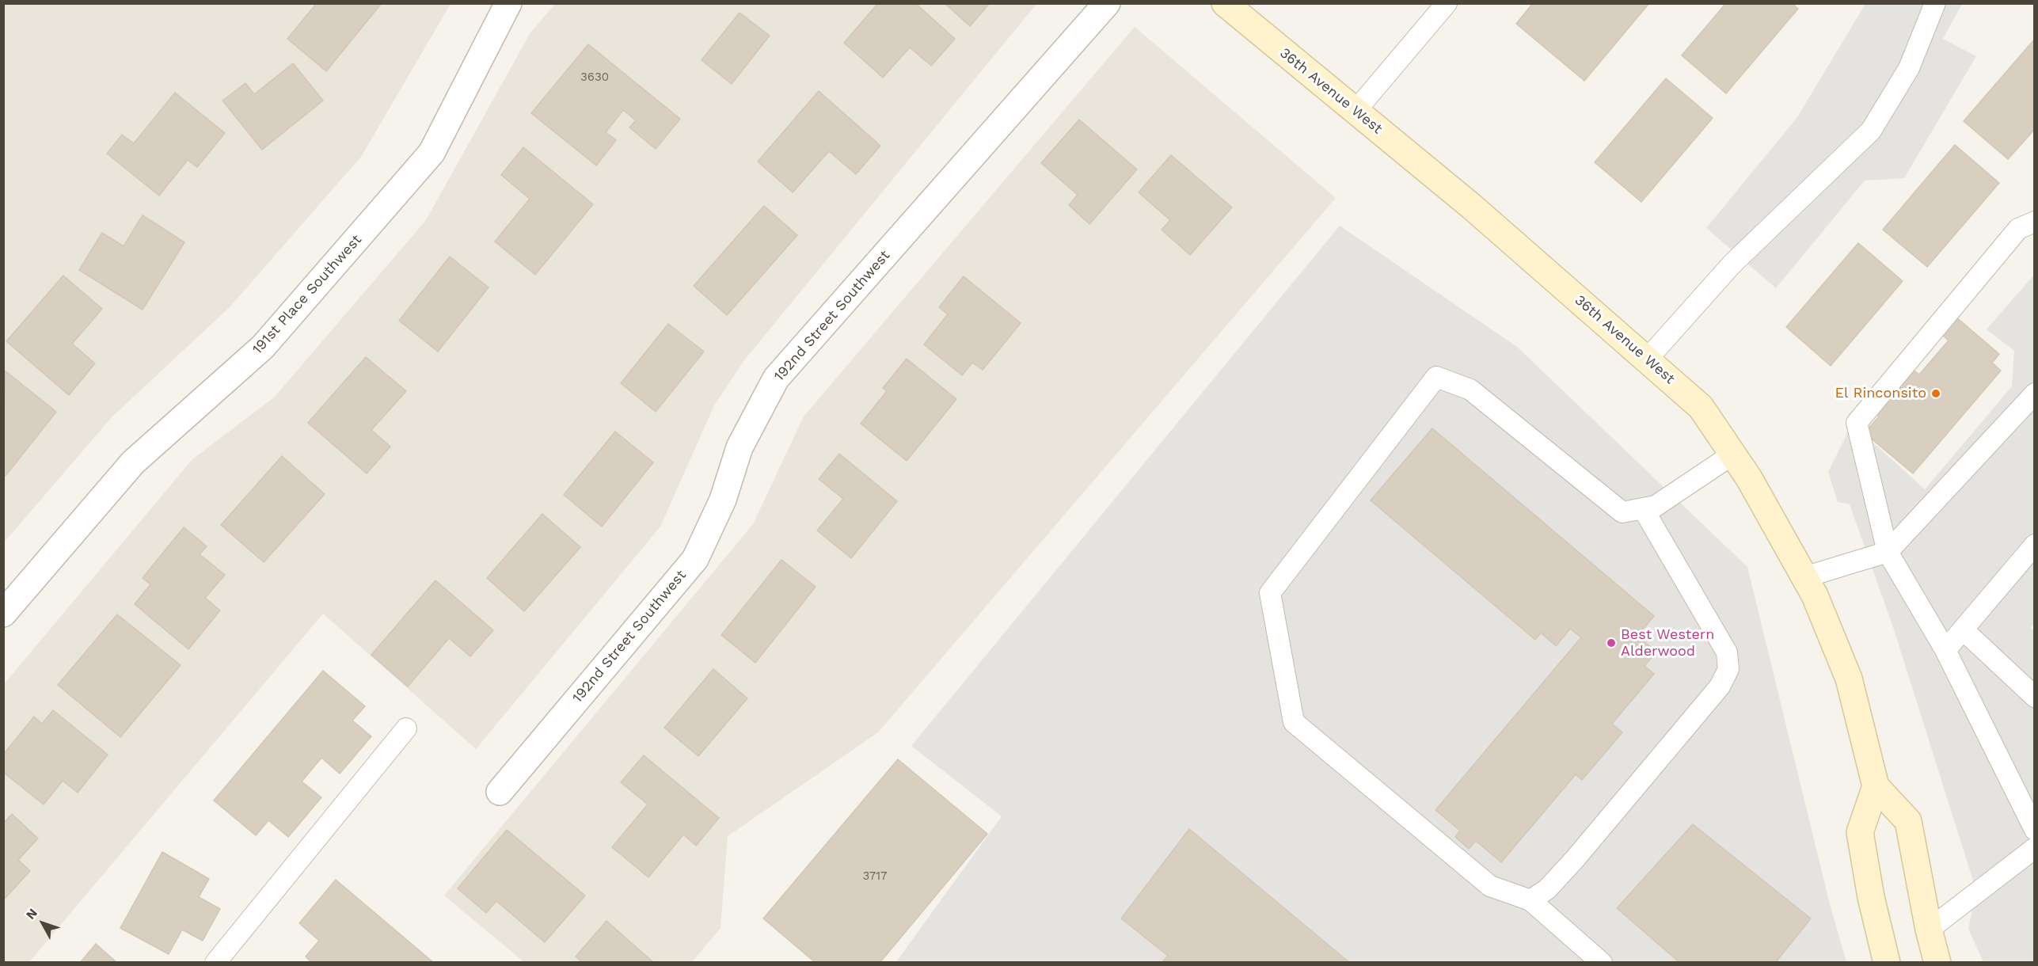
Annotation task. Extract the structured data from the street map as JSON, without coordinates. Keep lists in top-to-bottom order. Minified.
{"streets":{"main road":["36th Avenue West"],"street":["191st Place Southwest","192nd Street Southwest"]},"places":["El Rinconsito","Best Western Alderwood"],"house_numbers":["3630","3717"],"north":"top left"}
